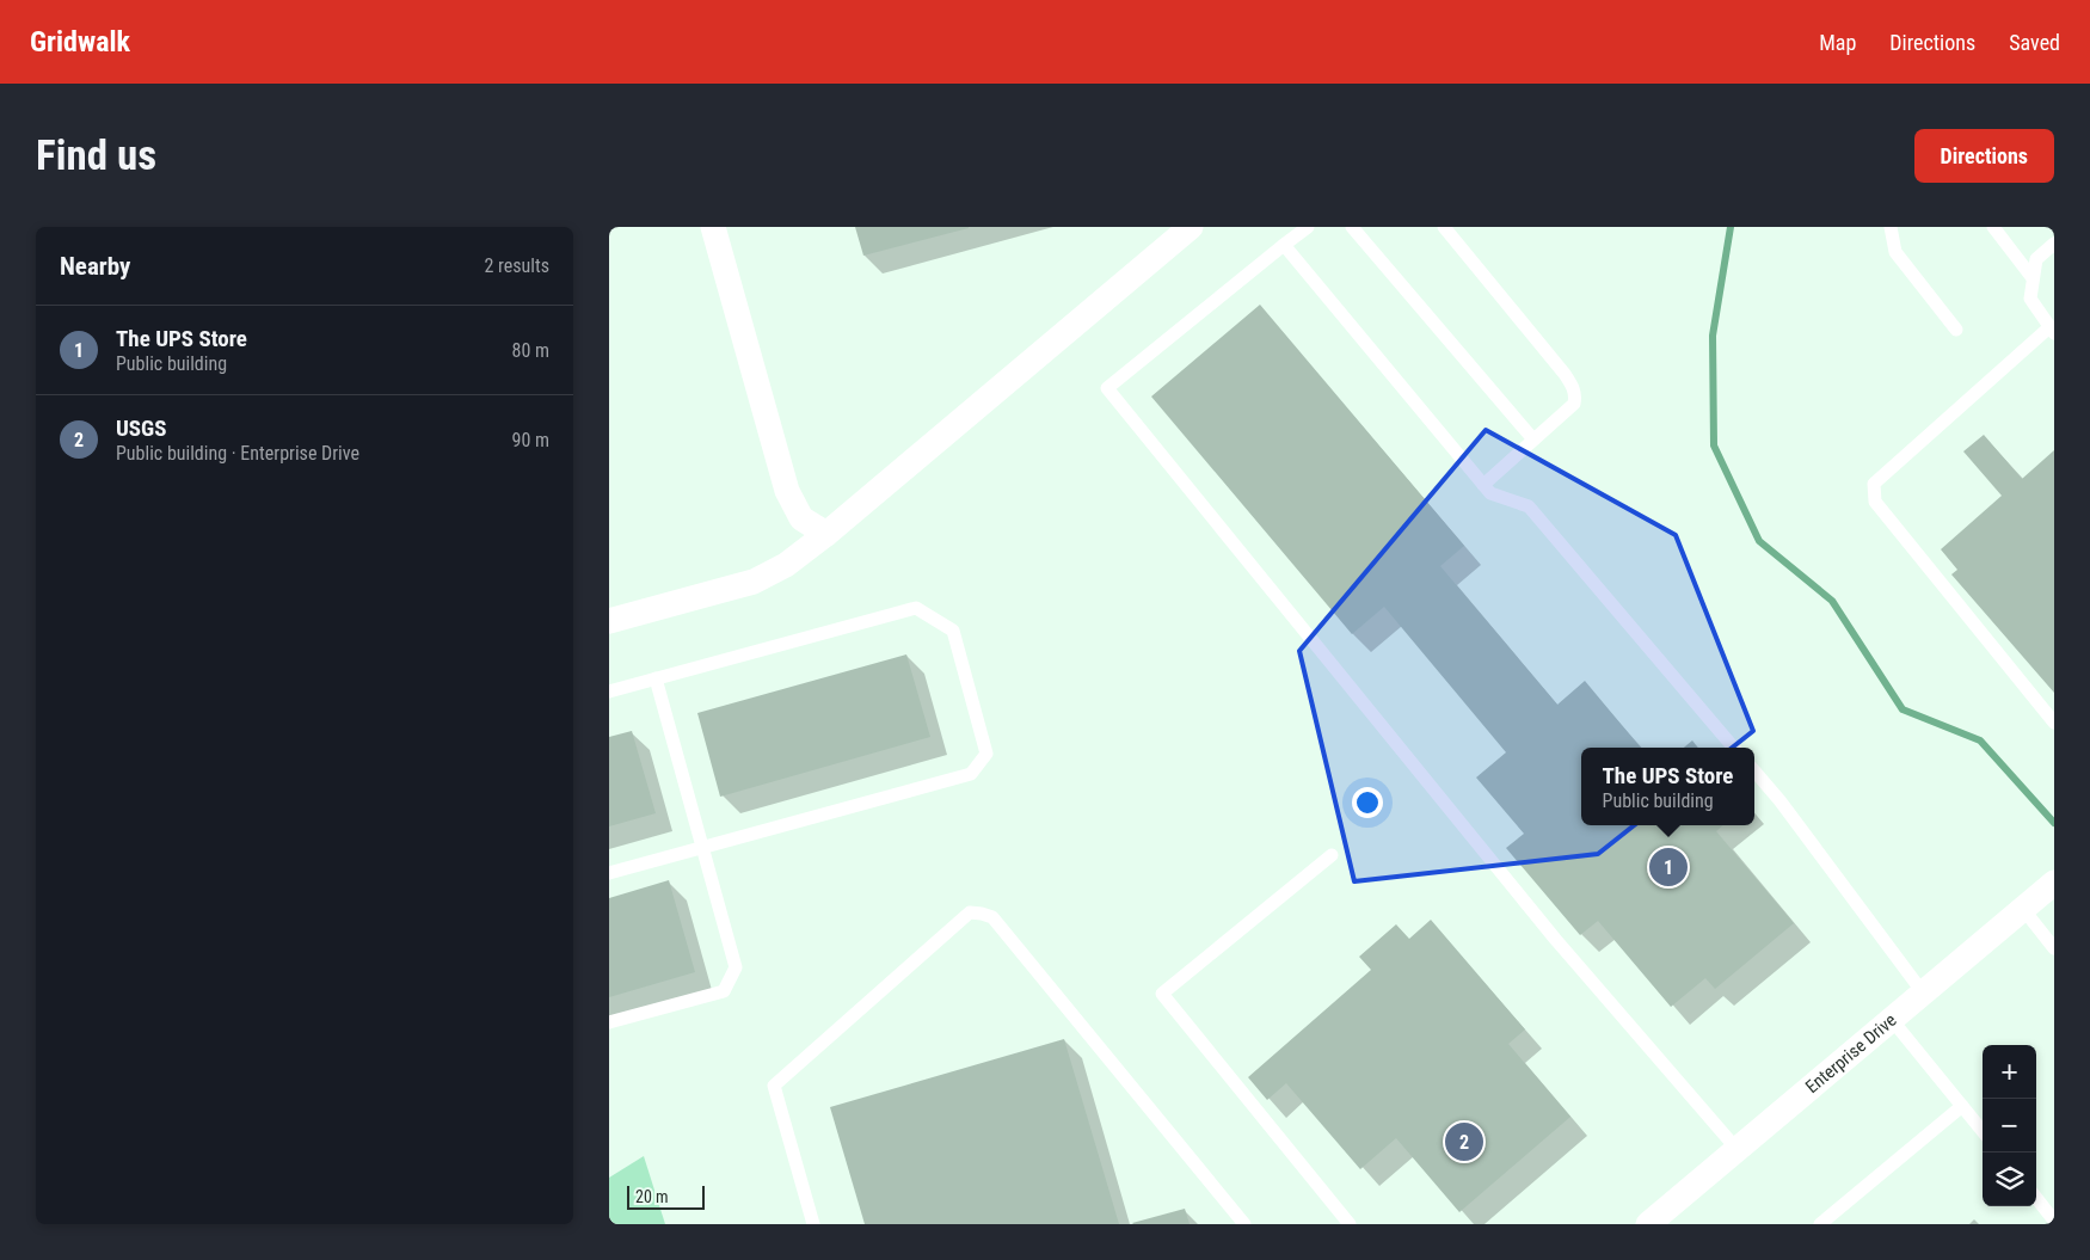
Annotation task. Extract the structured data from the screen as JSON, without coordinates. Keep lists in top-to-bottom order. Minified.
{"streets":{"street":["Enterprise Drive"]},"scale_bar":"20 m","page":{"header":"Gridwalk","nav":["Map","Directions","Saved"],"buttons":"Directions","title":"Find us","heading":["Nearby","2 results"],"list":[{"mark":"1","name":"The UPS Store","note":"Public building","value":"80 m"},{"mark":"2","name":"USGS","note":"Public building · Enterprise Drive","value":"90 m"}],"popup":["The UPS Store","Public building"],"pins":["1","2"],"map_buttons":["+","−"],"scale":"20 m"}}
